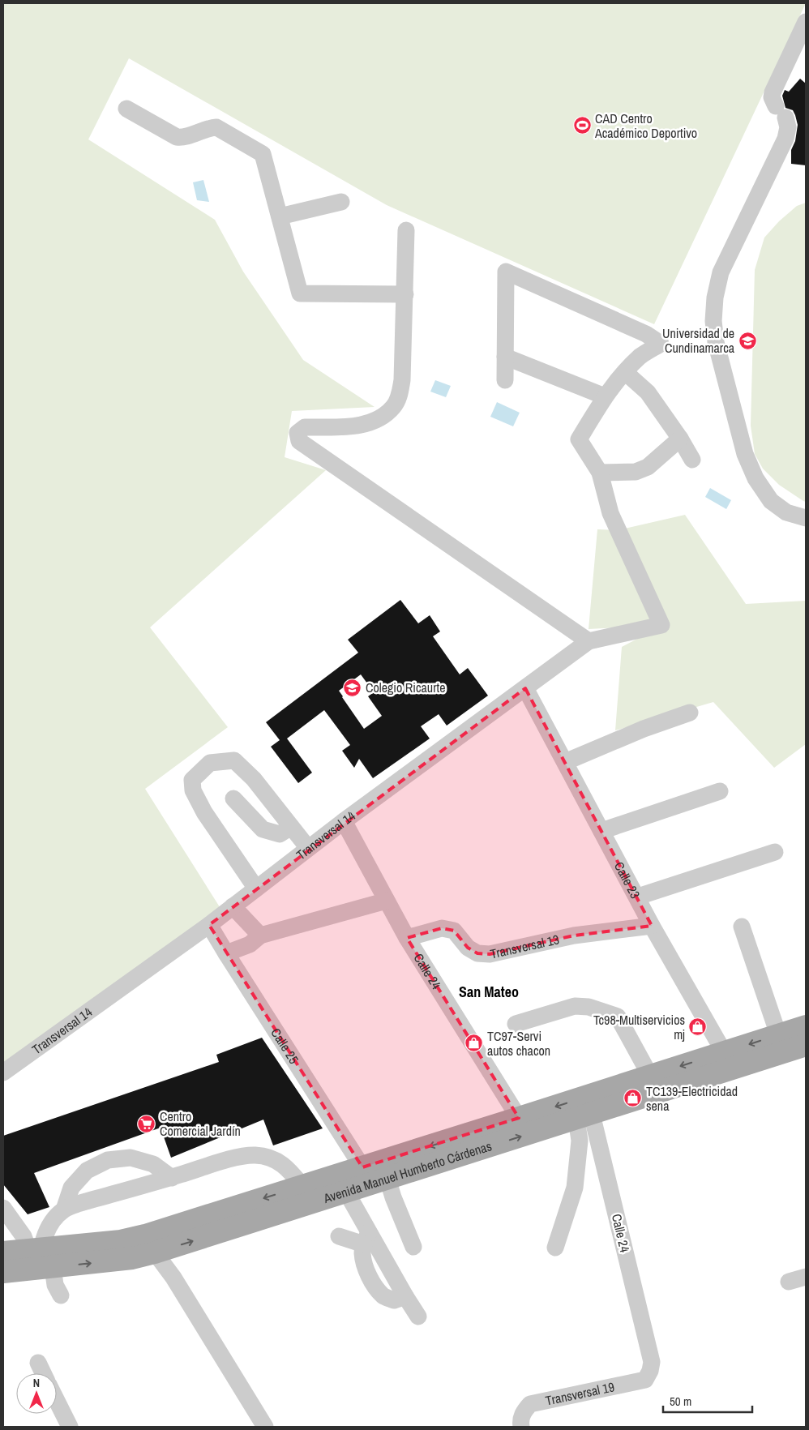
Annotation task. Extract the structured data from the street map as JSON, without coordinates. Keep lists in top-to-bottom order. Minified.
{"streets":{"main road":["Avenida Manuel Humberto Cárdenas"],"street":["Transversal 14","Calle 23","Transversal 13","Calle 24","Calle 25","Transversal 19"]},"crossings":[["Transversal 14","Calle 23"],["Transversal 14","Calle 24"],["Transversal 14","Calle 25"],["Calle 23","Transversal 13"],["Calle 23","Avenida Manuel Humberto Cárdenas"],["Transversal 13","Calle 24"],["Calle 24","Avenida Manuel Humberto Cárdenas"],["Calle 24","Transversal 19"],["Calle 25","Avenida Manuel Humberto Cárdenas"]],"districts":["San Mateo"],"places":{"sports":["CAD Centro Académico Deportivo"],"school or university":["Universidad de Cundinamarca","Colegio Ricaurte"],"shop":["Tc98-Multiservicios mj","TC97-Servi autos chacon","TC139-Electricidad sena"],"supermarket":["Centro Comercial Jardín"]},"scale_bar":"50 m","north":"top"}
